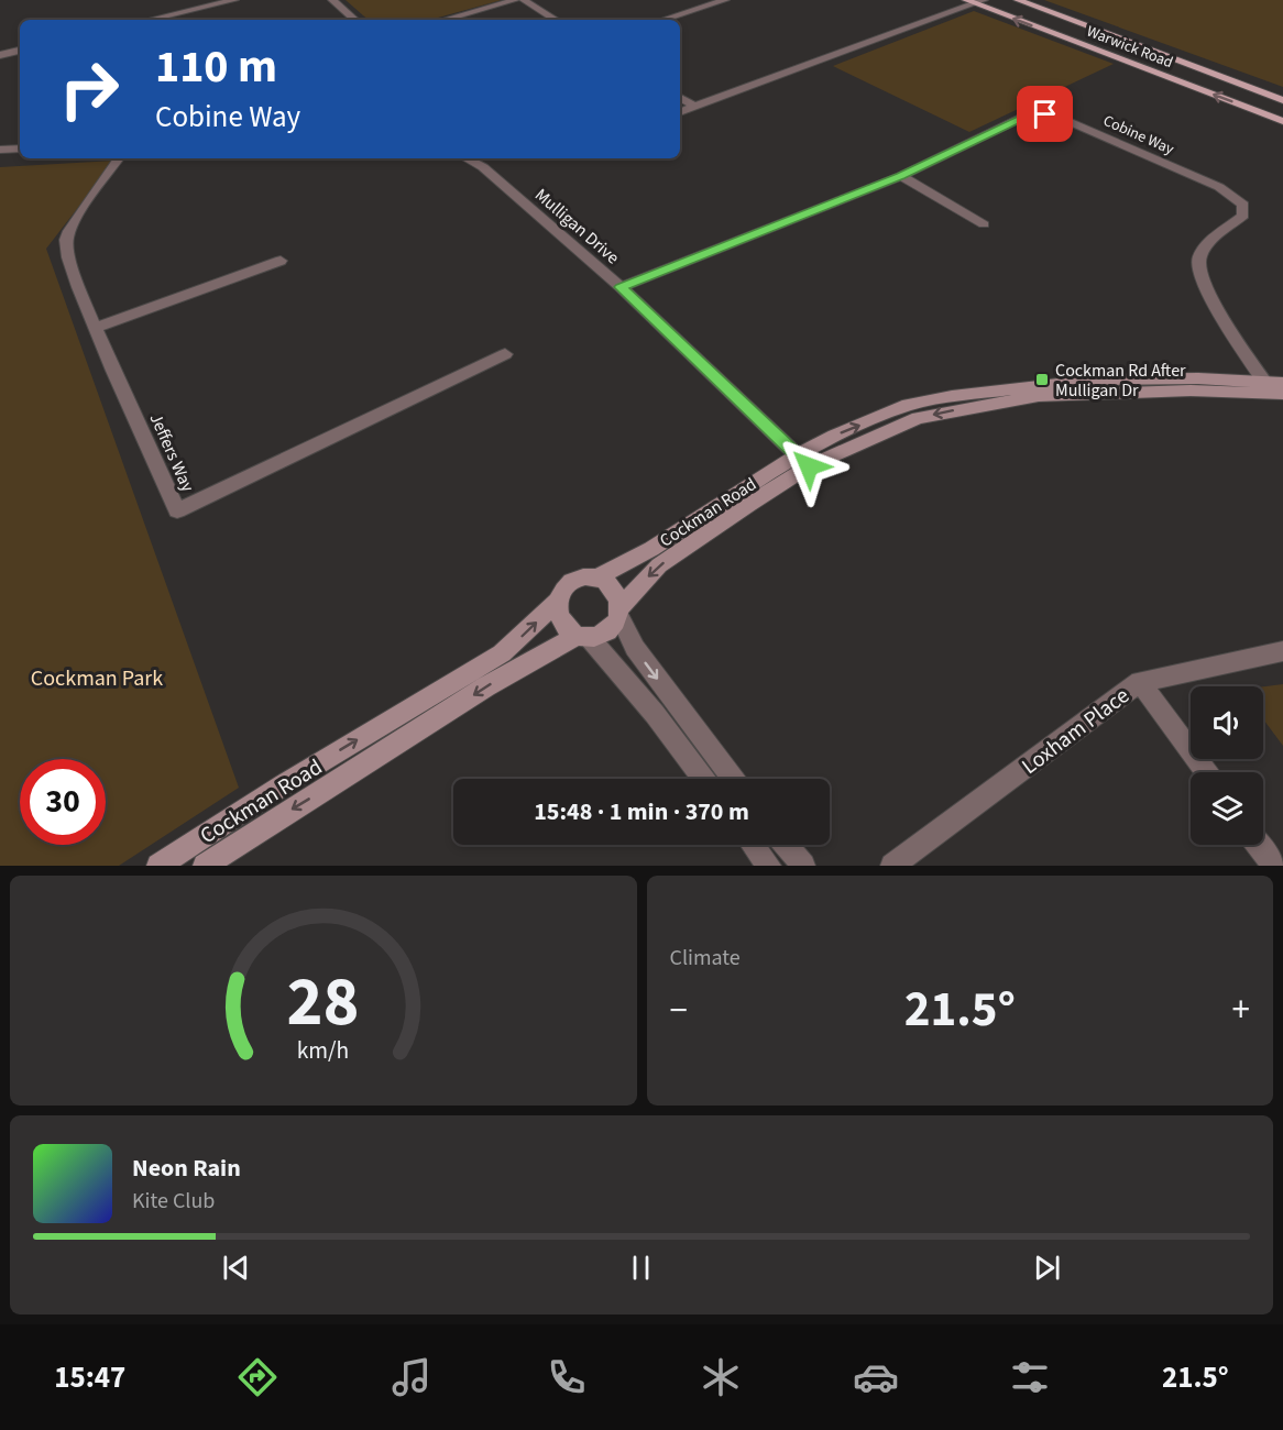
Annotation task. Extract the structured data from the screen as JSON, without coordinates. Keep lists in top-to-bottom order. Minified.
{"streets":{"main road":["Warwick Road","Cockman Road"],"street":["Cobine Way","Mulligan Drive","Jeffers Way","Loxham Place"]},"crossings":[["Cobine Way","Mulligan Drive"],["Cobine Way","Cockman Road"],["Mulligan Drive","Cockman Road"]],"parks":["Cockman Park"],"places":{"transit":["Cockman Rd After Mulligan Dr"]},"page":{"turn":["110 m","Cobine Way"],"limit":"30","trip":"15:48 · 1 min · 370 m","tile":"Climate","heat":["−","21.5°","+"],"song":["Neon Rain","Kite Club"],"tabs":["15:47","21.5°"],"gauge":["28","km/h"]}}
